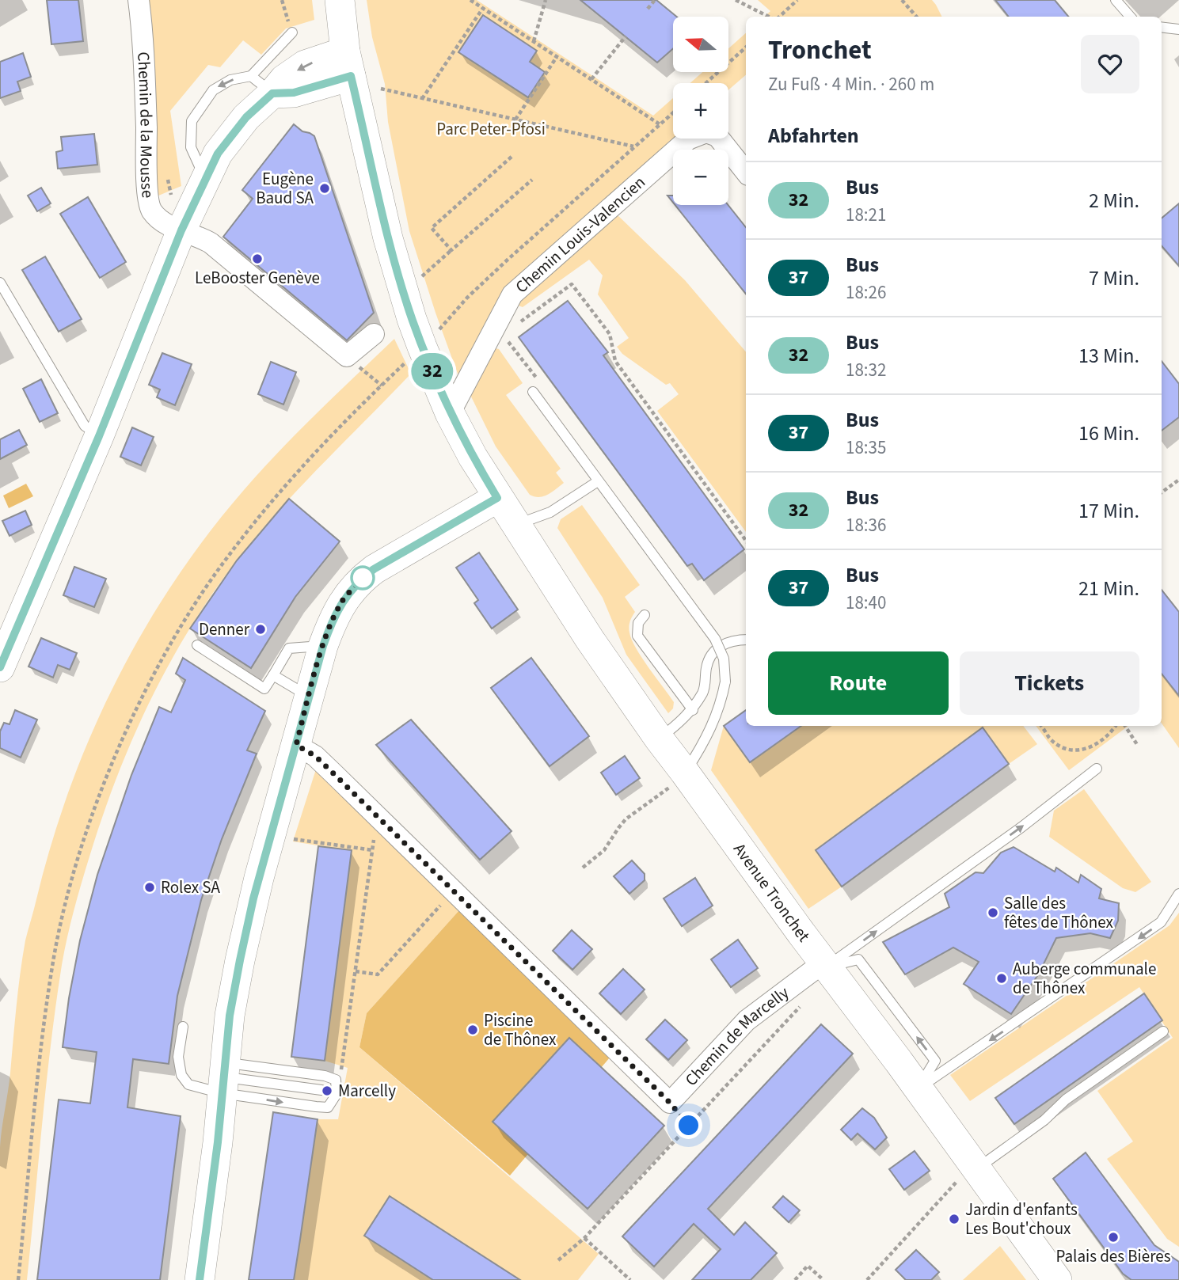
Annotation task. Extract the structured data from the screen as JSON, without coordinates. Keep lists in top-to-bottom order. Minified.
{"streets":{"street":["Chemin de la Mousse","Chemin Louis-Valencien","Avenue Tronchet","Chemin de Marcelly"]},"crossings":[["Chemin Louis-Valencien","Avenue Tronchet"],["Avenue Tronchet","Chemin de Marcelly"]],"parks":["Parc Peter-Pfosi"],"places":["Eugène Baud SA","LeBooster Genève","Denner","Rolex SA","Salle des fêtes de Thônex","Auberge communale de Thônex","Piscine de Thônex","Marcelly","Jardin d'enfants Les Bout'choux","Palais des Bières"],"lines":["bus line 32"],"north":"left","page":{"on_map":"32","map_buttons":["+","−"],"heading":[["Tronchet","Zu Fuß · 4 Min. · 260 m"],"Abfahrten"],"list":[{"mark":"32","name":"Bus","note":"18:21","value":"2 Min."},{"mark":"37","name":"Bus","note":"18:26","value":"7 Min."},{"mark":"32","name":"Bus","note":"18:32","value":"13 Min."},{"mark":"37","name":"Bus","note":"18:35","value":"16 Min."},{"mark":"32","name":"Bus","note":"18:36","value":"17 Min."},{"mark":"37","name":"Bus","note":"18:40","value":"21 Min."}],"buttons":["Route","Tickets"]}}
